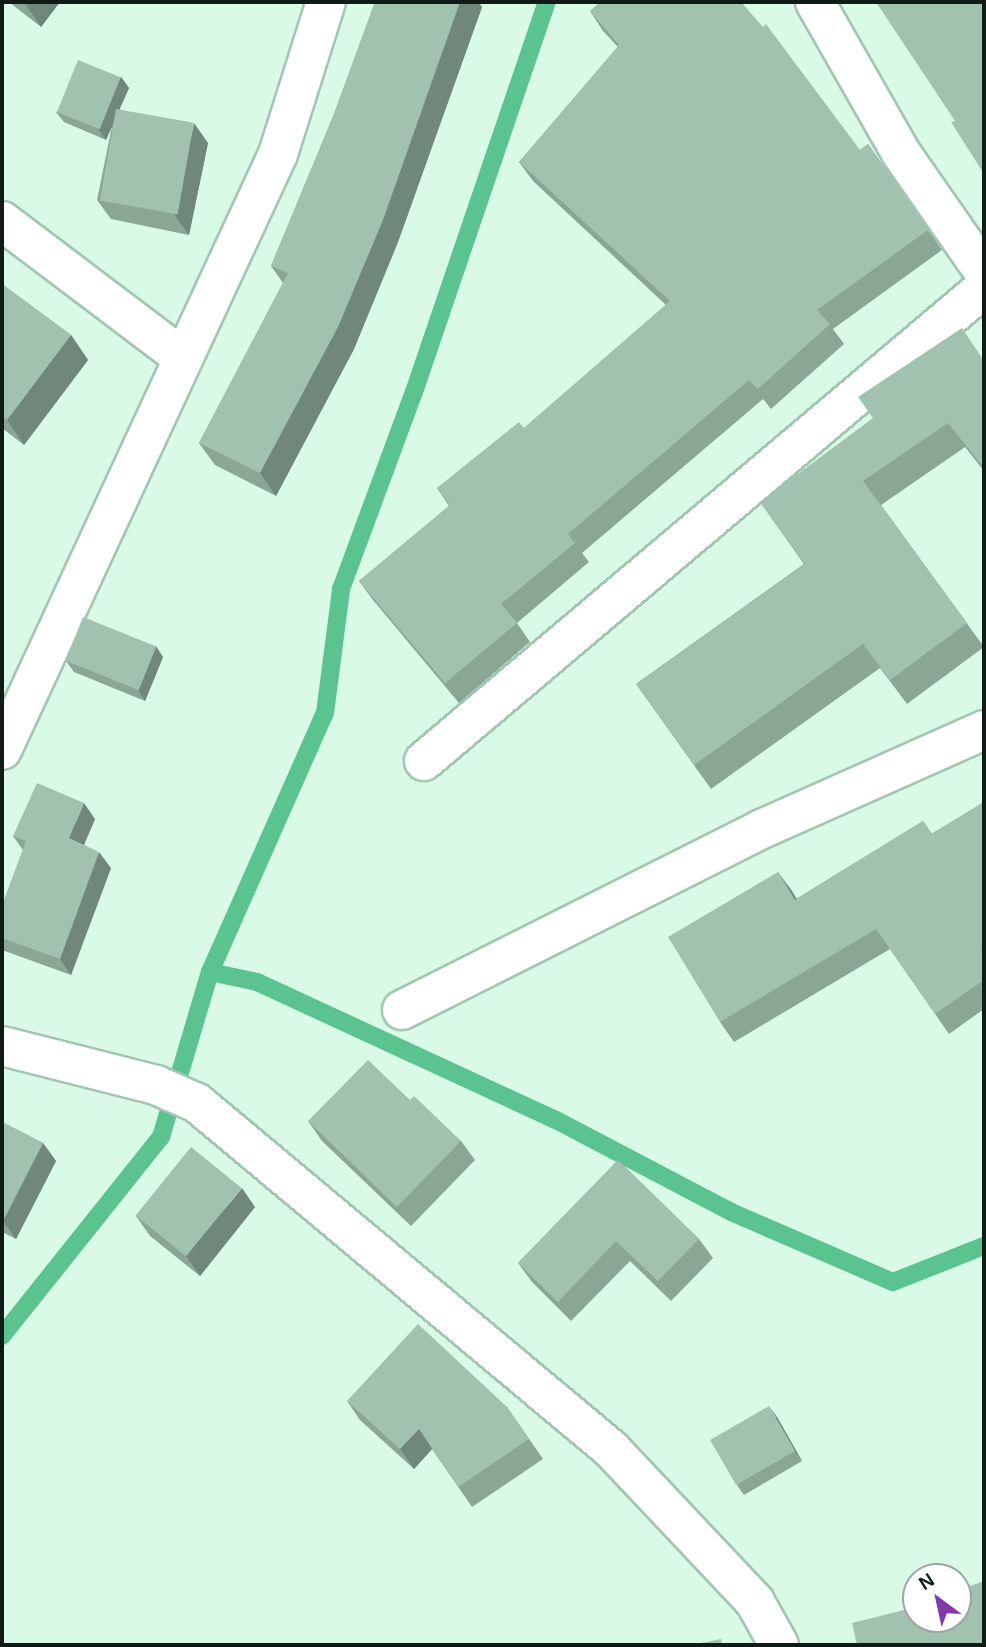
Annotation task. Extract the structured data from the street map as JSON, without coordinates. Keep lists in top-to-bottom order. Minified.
{"north":"top left"}
